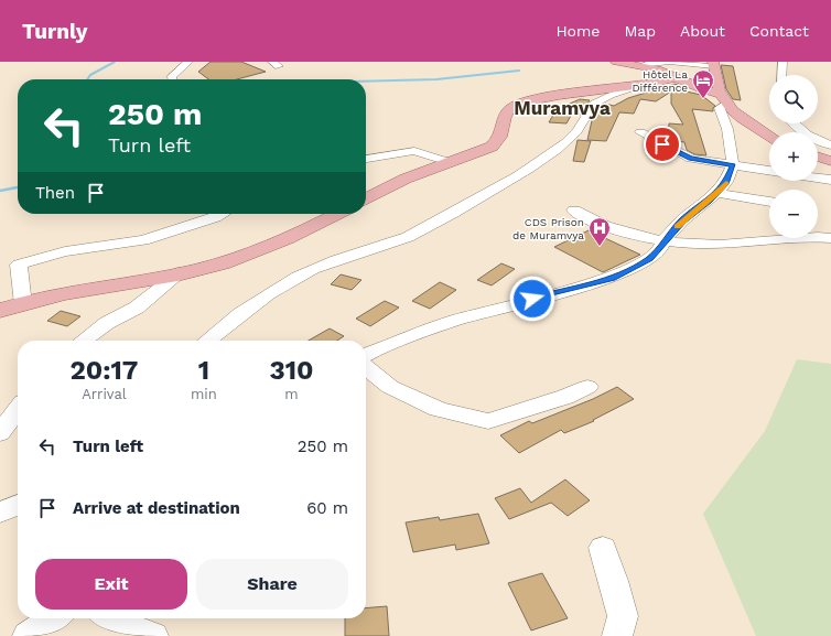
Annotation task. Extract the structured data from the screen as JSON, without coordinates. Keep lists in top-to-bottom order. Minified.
{"districts":["Muramvya"],"places":{"hotel":["Hôtel La Différence"],"hospital":["CDS Prison de Muramvya"]},"page":{"header":"Turnly","nav":["Home","Map","About","Contact"],"map_buttons":["+","−"],"turn":["250 m","Turn left"],"then":"Then","eta":["20:17","Arrival","1","min","310","m"],"list":[{"name":"Turn left","value":"250 m"},{"name":"Arrive at destination","value":"60 m"}],"buttons":["Exit","Share"]}}
